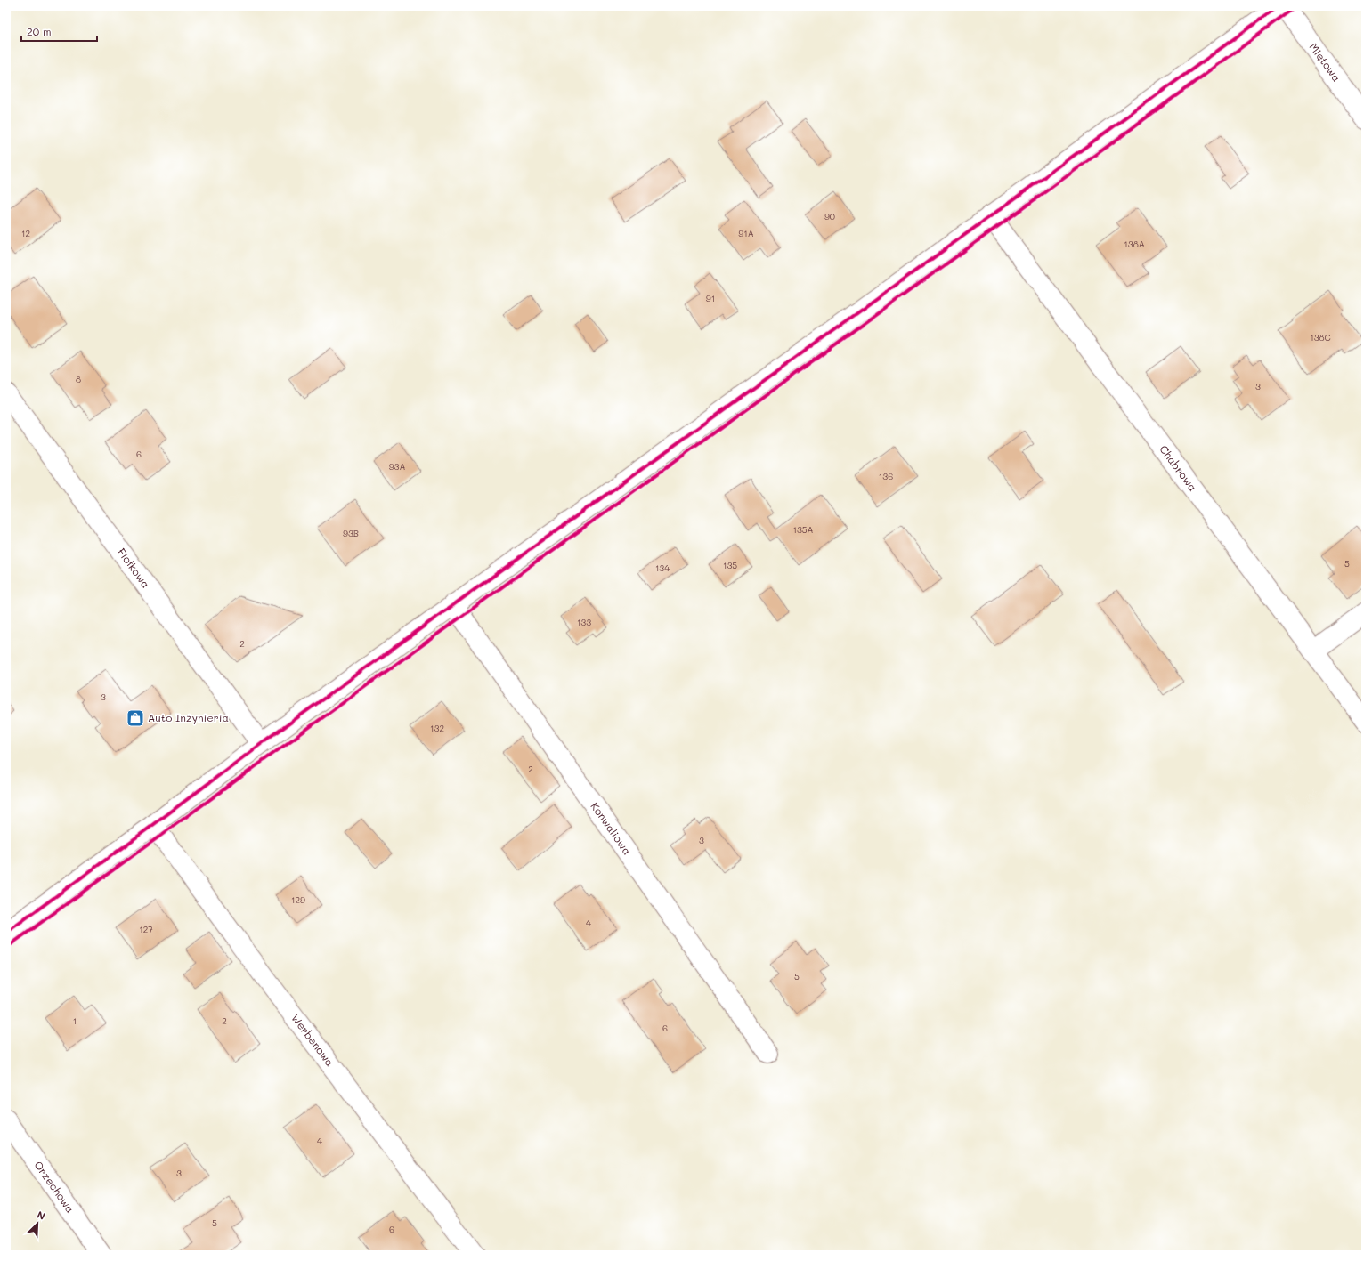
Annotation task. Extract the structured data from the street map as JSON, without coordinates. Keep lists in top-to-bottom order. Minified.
{"streets":{"street":["Miętowa","Chabrowa","Fiołkowa","Konwaliowa","Werbenowa","Orzechowa"]},"places":{"shop":["Auto Inżynieria"]},"house_numbers":["90","12","91A","138A","91","138C","8","3","6","93A","136","135A","93B","5","135","134","133","2","3","132","2","3","129","4","127","5","1","2","6","4","3","5","6"],"scale_bar":"20 m","north":"top right"}
